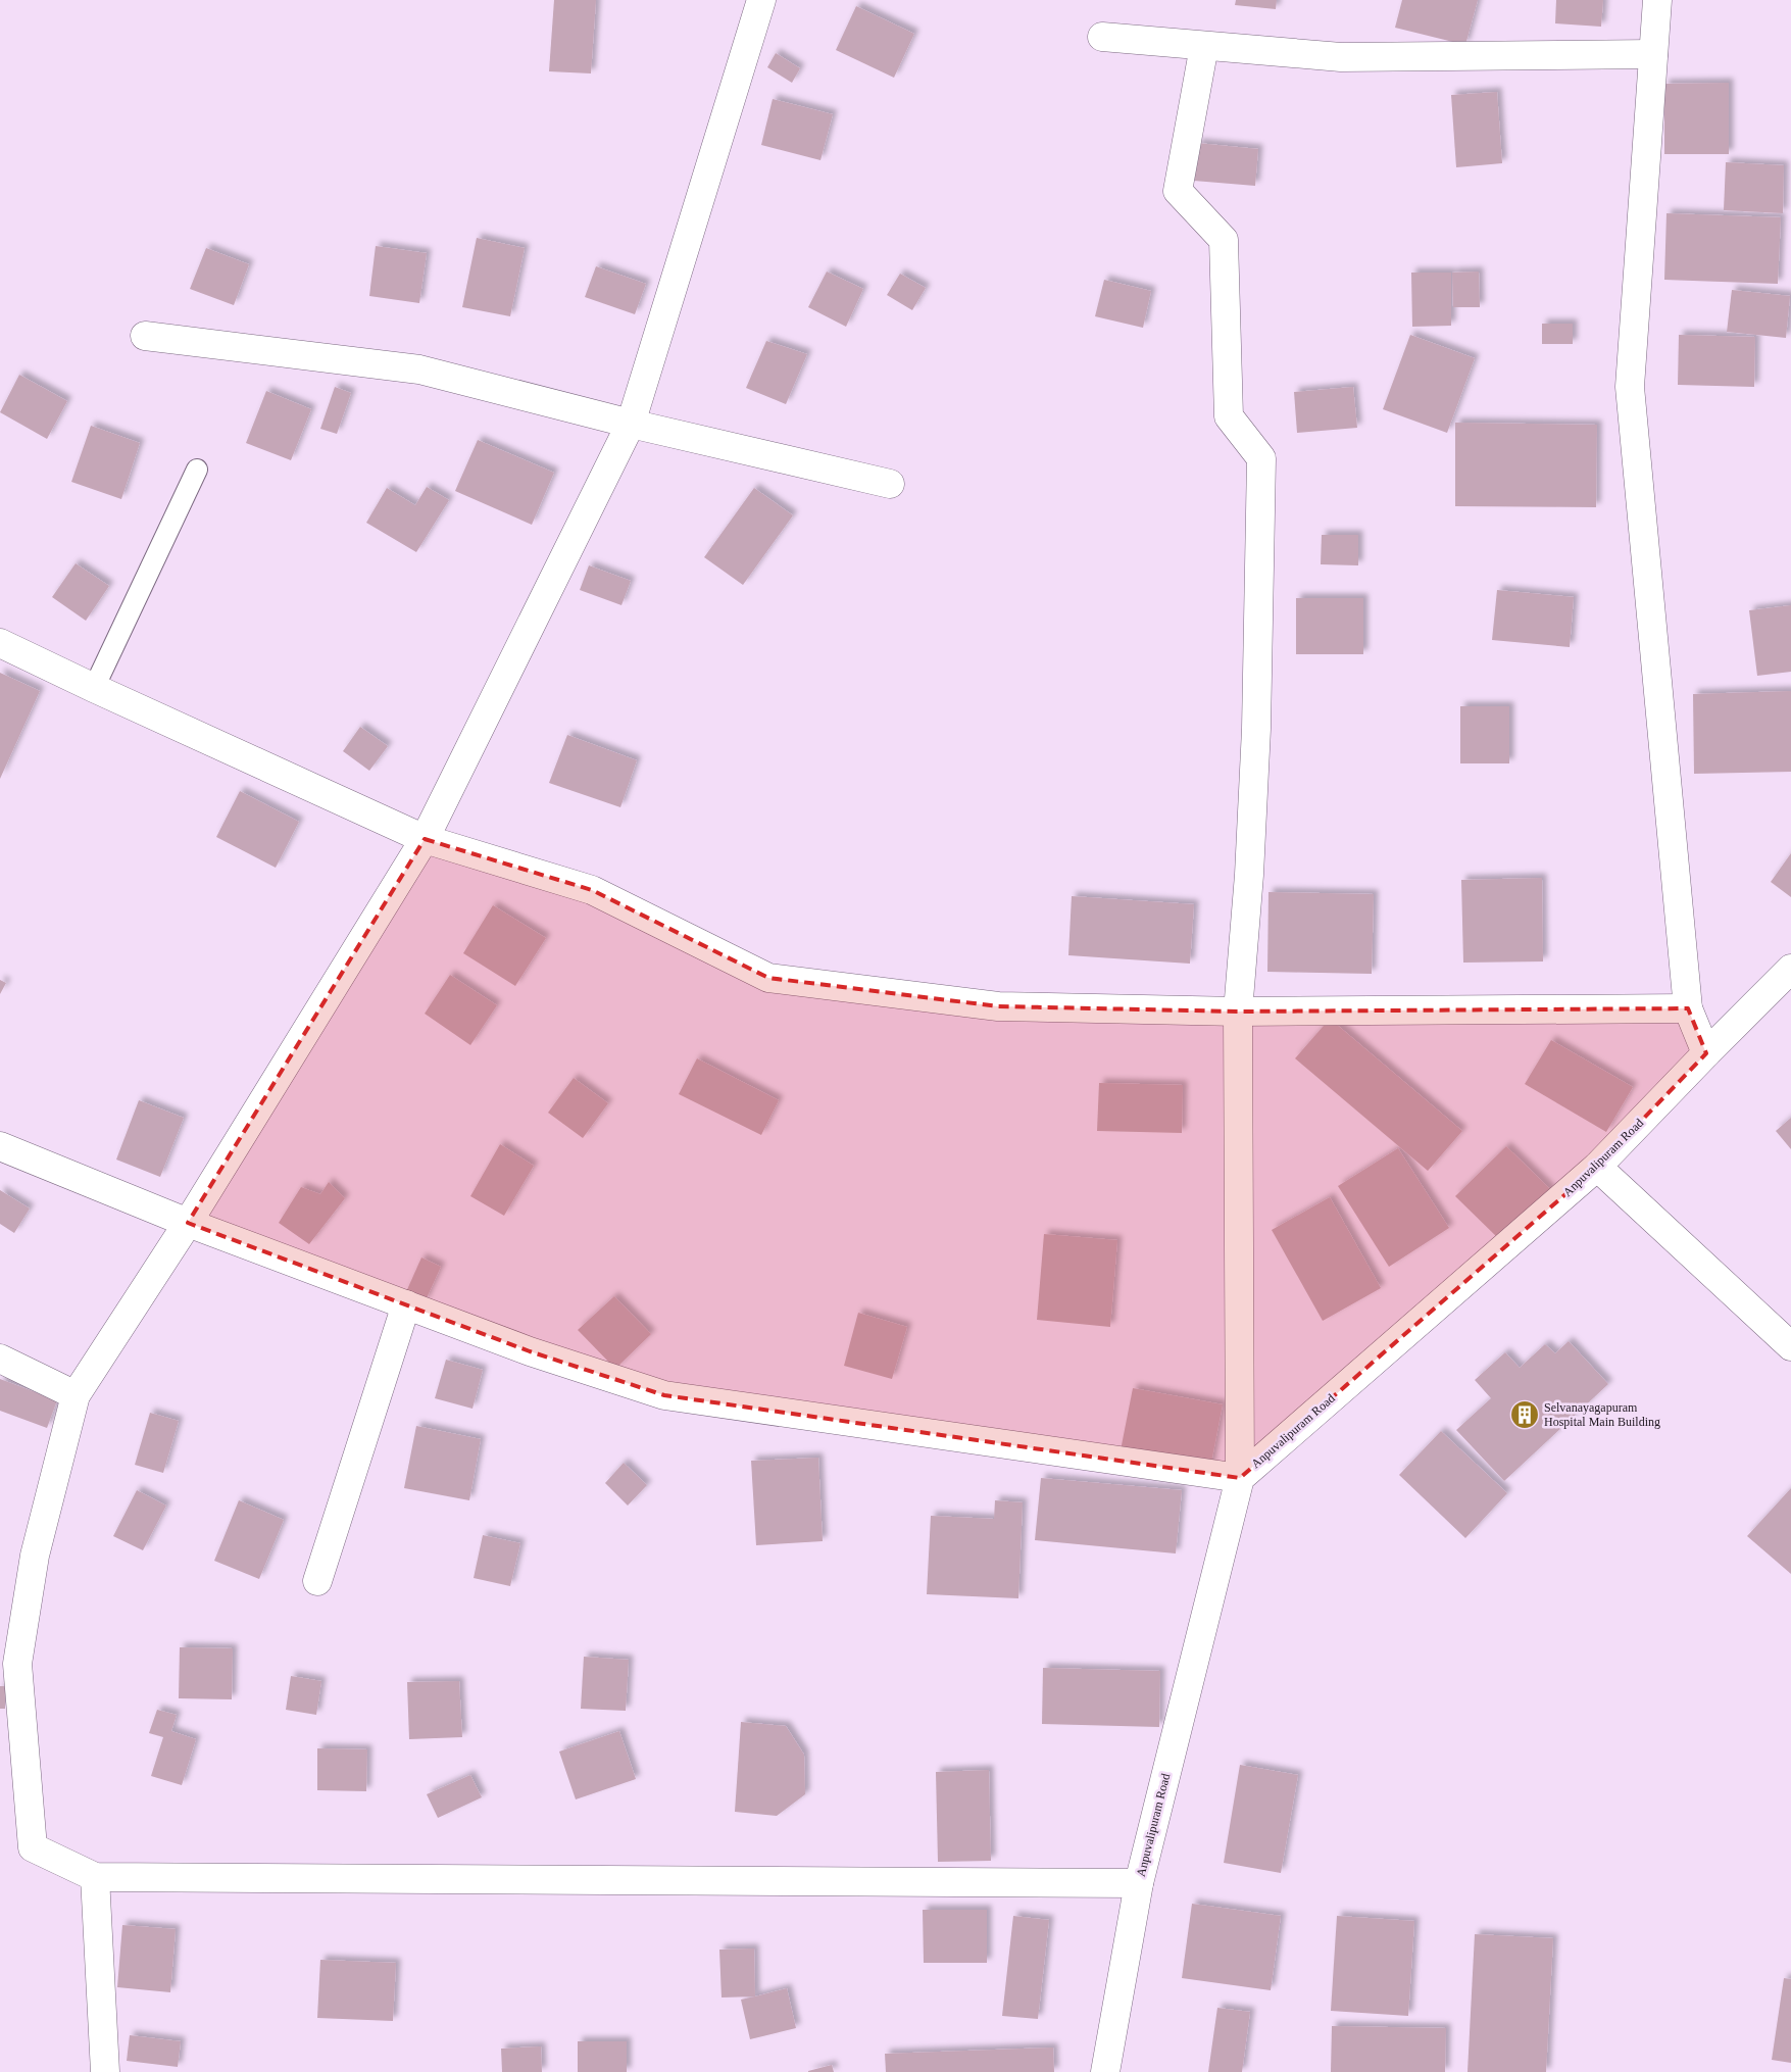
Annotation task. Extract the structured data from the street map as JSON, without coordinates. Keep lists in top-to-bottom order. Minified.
{"streets":{"street":["Anpuvalipuram Road"]},"places":{"building":["Selvanayagapuram Hospital Main Building"]}}
